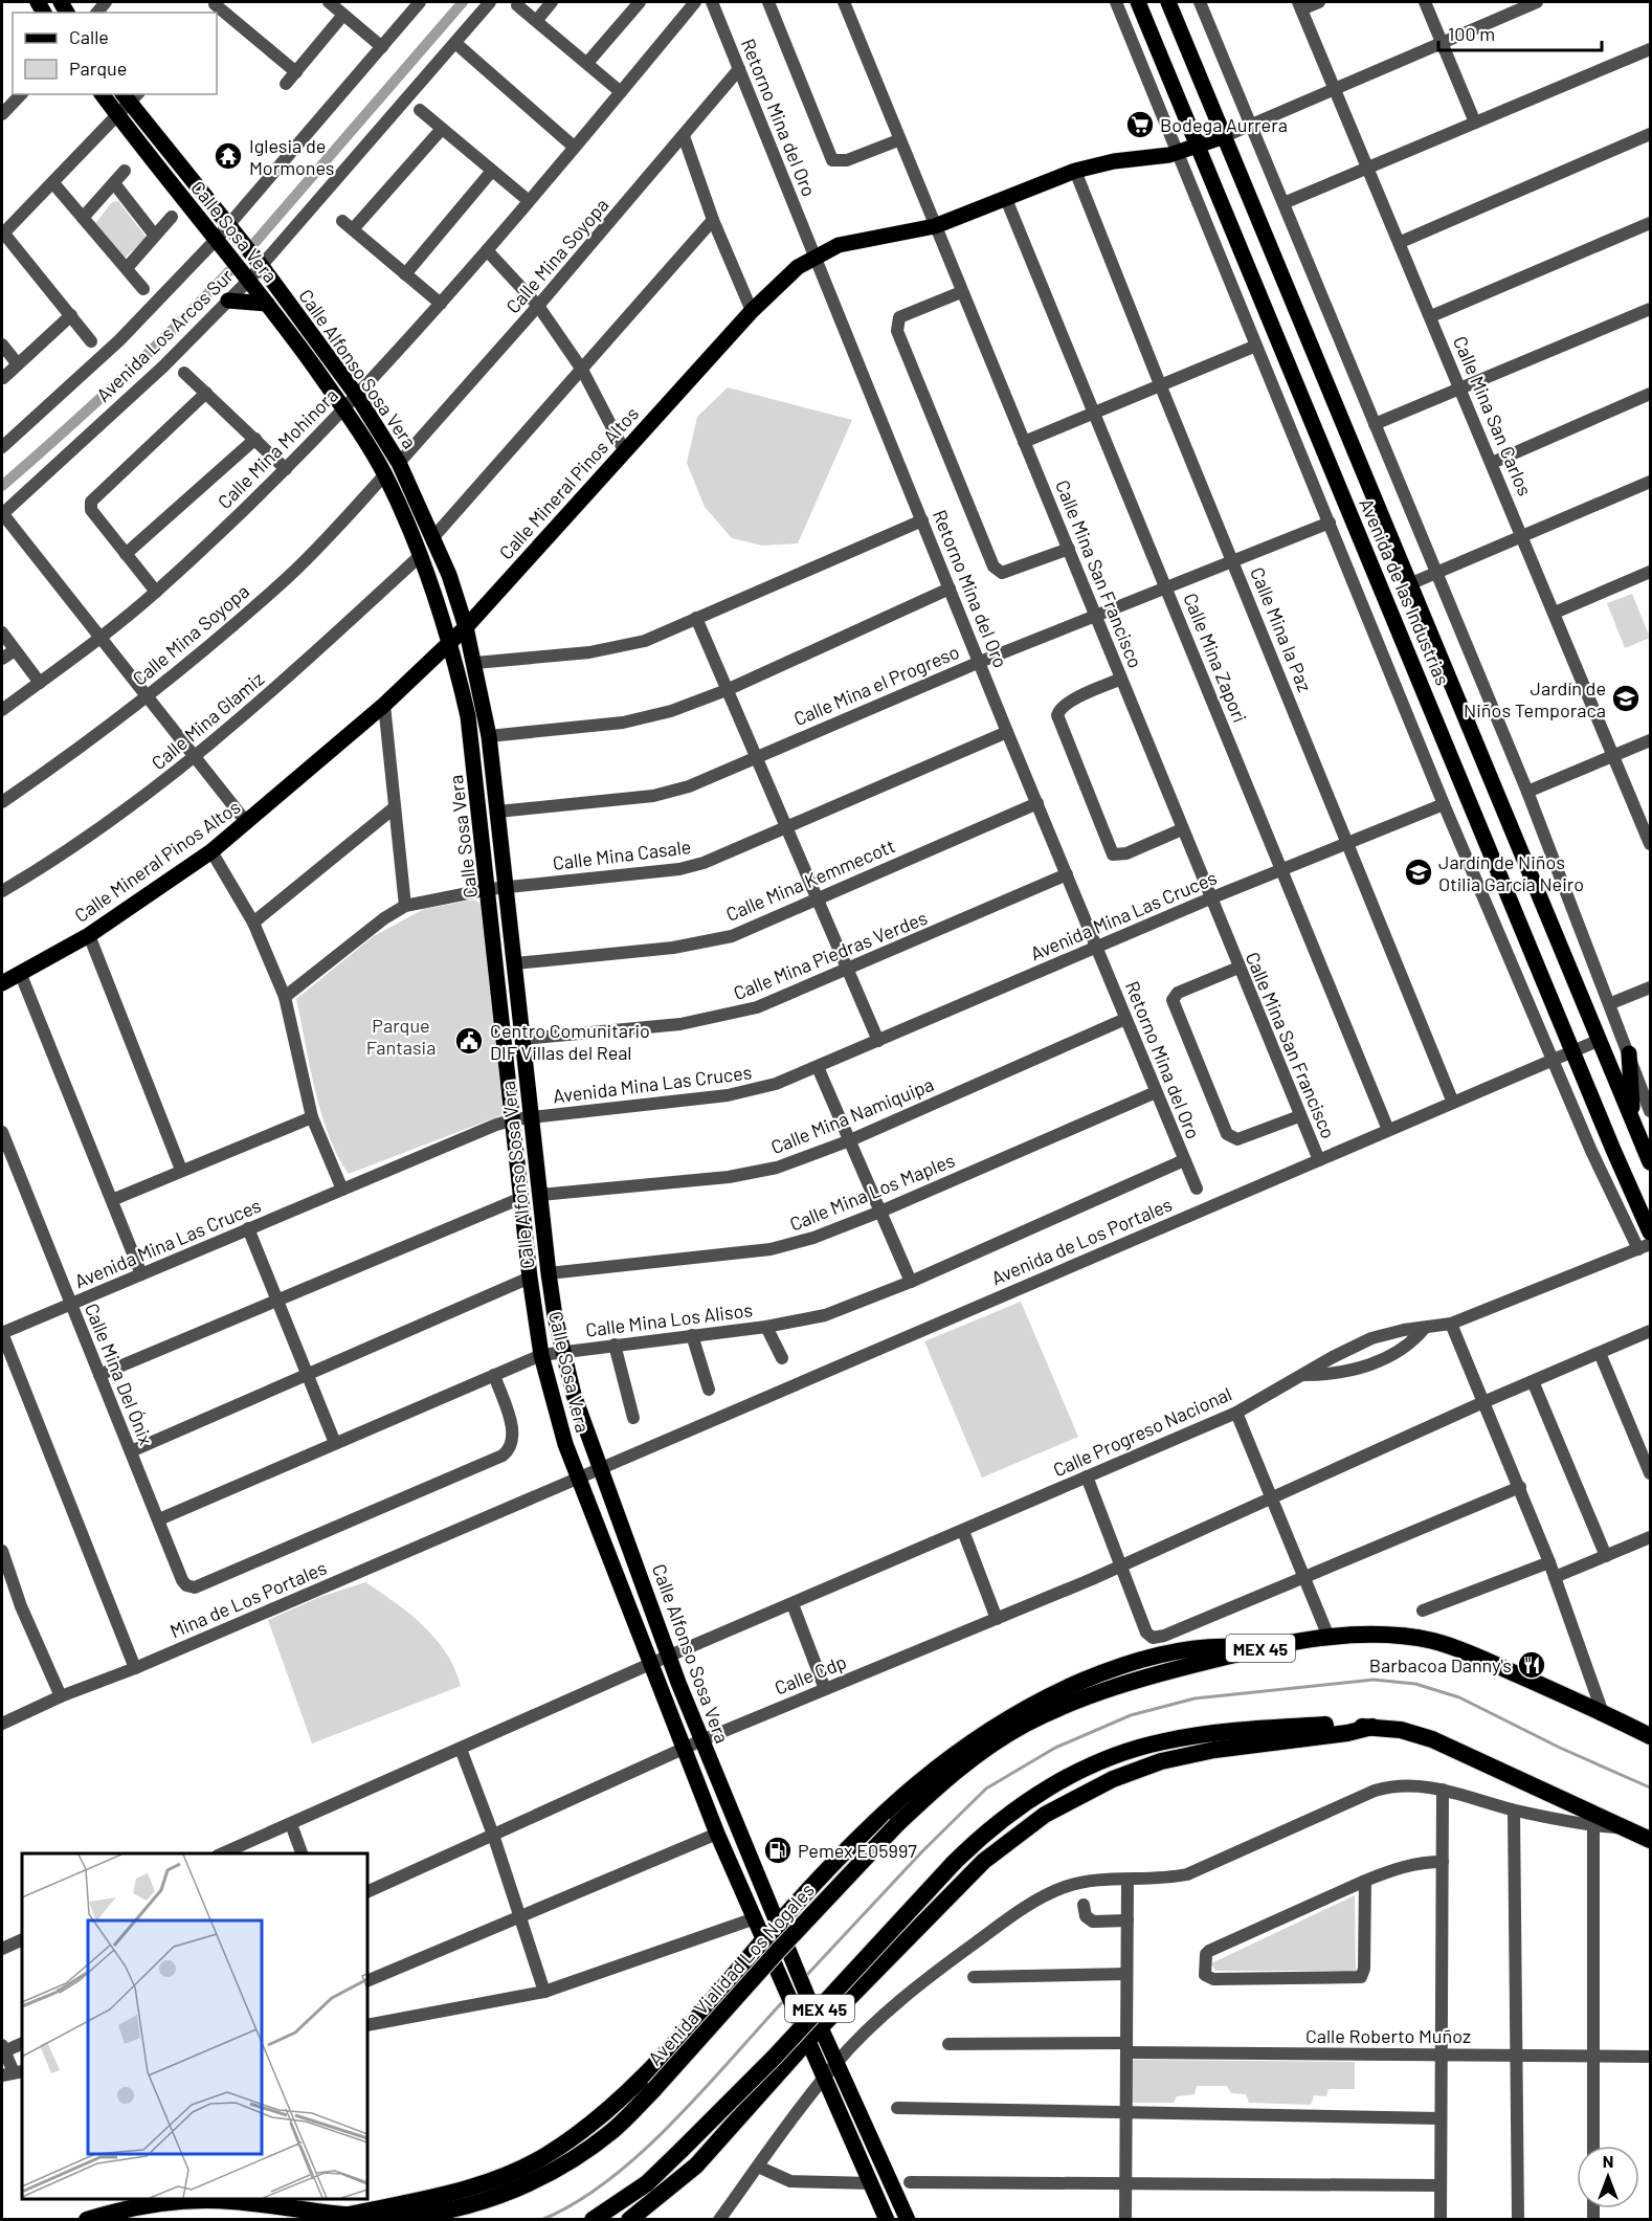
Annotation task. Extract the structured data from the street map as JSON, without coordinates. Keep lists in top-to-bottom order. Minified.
{"streets":{"highway":["MEX 45","Avenida Vialidad Los Nogales"],"main road":["Calle Sosa Vera","Calle Alfonso Sosa Vera","Calle Mineral Pinos Altos","Avenida de las Industrias"],"street":["Retorno Mina del Oro","Calle Mina Soyopa","Avenida Los Arcos Sur","Calle Mina San Carlos","Calle Mina Mohinora","Calle Mina San Francisco","Calle Mina la Paz","Calle Mina Zapori","Calle Mina el Progreso","Calle Mina Glamiz","Calle Mina Casale","Calle Mina Kemmecott","Avenida Mina Las Cruces","Calle Mina Piedras Verdes","Calle Mina Namiquipa","Calle Mina Los Maples","Avenida de Los Portales","Calle Mina Los Alisos","Calle Mina Del Ónix","Calle Progreso Nacional","Mina de Los Portales","Calle Cdp","Calle Roberto Muñoz"]},"crossings":[["Retorno Mina del Oro","Calle Mina Soyopa"],["Retorno Mina del Oro","Calle Mineral Pinos Altos"],["Retorno Mina del Oro","Calle Mina el Progreso"],["Retorno Mina del Oro","Calle Mina Casale"],["Retorno Mina del Oro","Calle Mina Kemmecott"],["Retorno Mina del Oro","Avenida Mina Las Cruces"],["Retorno Mina del Oro","Calle Mina Piedras Verdes"],["Retorno Mina del Oro","Calle Mina Namiquipa"],["Retorno Mina del Oro","Calle Mina Los Maples"],["Retorno Mina del Oro","Calle Mina Los Alisos"],["Calle Sosa Vera","Calle Mina Soyopa"],["Calle Sosa Vera","Avenida Los Arcos Sur"],["Calle Sosa Vera","Calle Alfonso Sosa Vera"],["Calle Sosa Vera","Calle Mina Mohinora"],["Calle Sosa Vera","Calle Mineral Pinos Altos"],["Calle Sosa Vera","Calle Mina Glamiz"],["Calle Sosa Vera","Calle Mina Casale"],["Calle Sosa Vera","Avenida Mina Las Cruces"],["Calle Sosa Vera","Avenida de Los Portales"],["Calle Sosa Vera","Calle Mina Los Alisos"],["Calle Sosa Vera","Calle Progreso Nacional"],["Calle Sosa Vera","Mina de Los Portales"],["Calle Mina Soyopa","Calle Alfonso Sosa Vera"],["Avenida Los Arcos Sur","Calle Alfonso Sosa Vera"],["Calle Alfonso Sosa Vera","Calle Mina Mohinora"],["Calle Alfonso Sosa Vera","Calle Mineral Pinos Altos"],["Calle Alfonso Sosa Vera","Calle Mina el Progreso"],["Calle Alfonso Sosa Vera","Calle Mina Casale"],["Calle Alfonso Sosa Vera","Calle Mina Kemmecott"],["Calle Alfonso Sosa Vera","Avenida Mina Las Cruces"],["Calle Alfonso Sosa Vera","Calle Mina Piedras Verdes"],["Calle Alfonso Sosa Vera","Calle Mina Namiquipa"],["Calle Alfonso Sosa Vera","Calle Mina Los Maples"],["Calle Alfonso Sosa Vera","Avenida de Los Portales"],["Calle Alfonso Sosa Vera","Calle Mina Los Alisos"],["Calle Alfonso Sosa Vera","Calle Progreso Nacional"],["Calle Alfonso Sosa Vera","Calle Cdp"],["Calle Mineral Pinos Altos","Calle Mina San Francisco"],["Calle Mineral Pinos Altos","Avenida de las Industrias"],["Calle Mineral Pinos Altos","Calle Mina la Paz"],["Calle Mineral Pinos Altos","Calle Mina Zapori"],["Calle Mina San Francisco","Calle Mina el Progreso"],["Calle Mina San Francisco","Avenida Mina Las Cruces"],["Calle Mina San Francisco","Avenida de Los Portales"],["Avenida de las Industrias","Avenida de Los Portales"],["Calle Mina la Paz","Calle Mina el Progreso"],["Calle Mina la Paz","Avenida Mina Las Cruces"],["Calle Mina la Paz","Avenida de Los Portales"],["Calle Mina Zapori","Calle Mina el Progreso"],["Calle Mina Zapori","Avenida Mina Las Cruces"],["Calle Mina Zapori","Avenida de Los Portales"],["Avenida Mina Las Cruces","Calle Mina Del Ónix"],["Avenida de Los Portales","Mina de Los Portales"],["Calle Mina Los Alisos","Calle Mina Del Ónix"]],"parks":["Parque Fantasia"],"places":{"supermarket":["Bodega Aurrera"],"temple":["Iglesia de Mormones"],"school or university":["Jardín de Niños Temporaca","Jardín de Niños Otilia García Neiro"],"public building":["Centro Comunitario DIF Villas del Real"],"restaurant":["Barbacoa Danny's"],"fuel station":["Pemex E05997"]},"legend":["Calle","Parque"],"scale_bar":"100 m","north":"top"}
